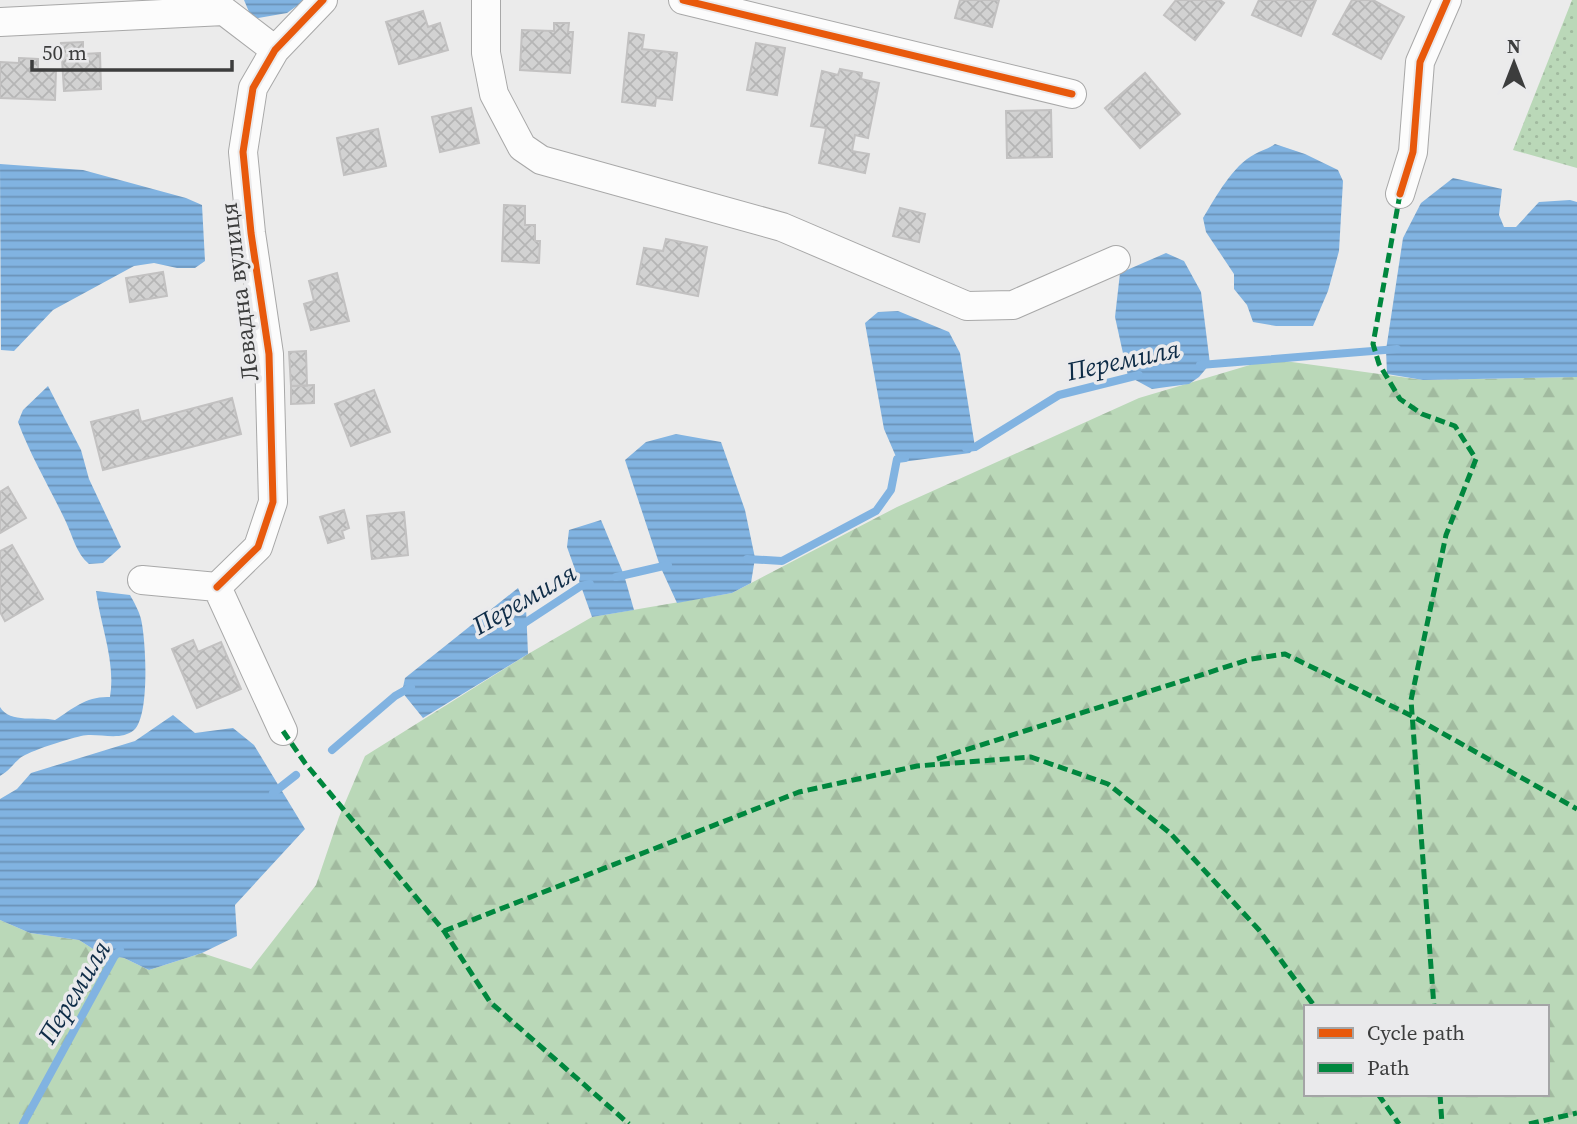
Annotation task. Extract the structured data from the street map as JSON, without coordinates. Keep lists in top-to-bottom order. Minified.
{"streets":{"street":["Левадна вулиця"]},"water":["Перемиля"],"legend":["Cycle path","Path"],"scale_bar":"50 m","north":"top"}
